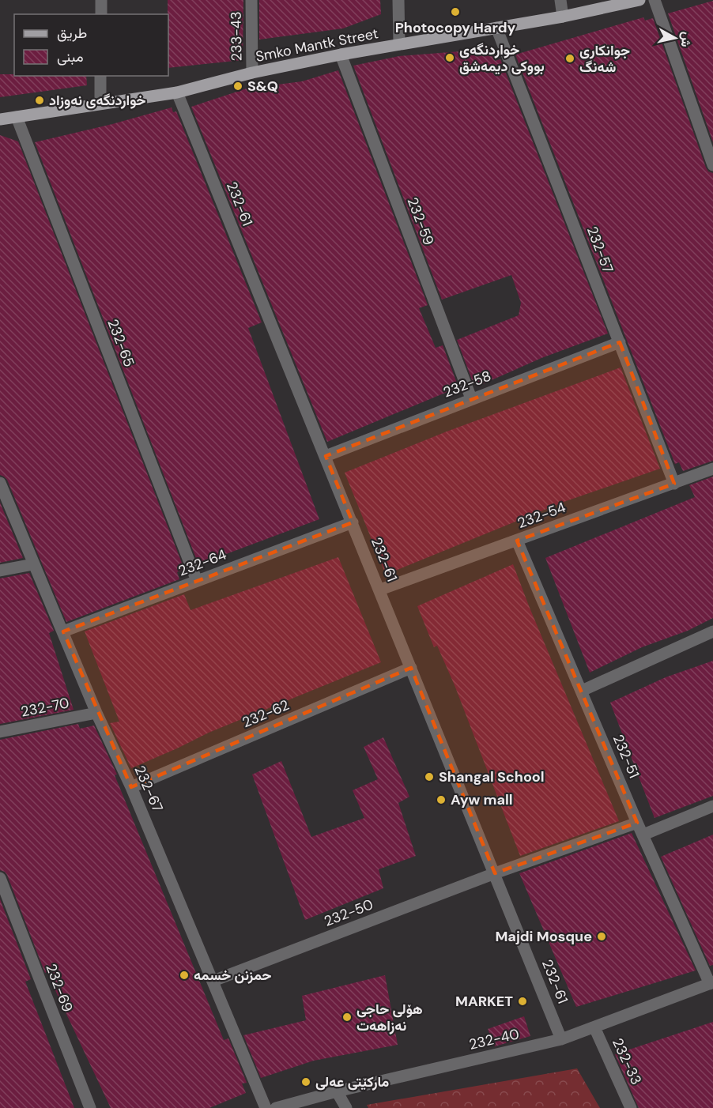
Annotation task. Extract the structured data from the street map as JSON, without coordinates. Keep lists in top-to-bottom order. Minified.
{"streets":{"main road":["Smko Mantk Street"],"street":["233-43","232-61","232-59","232-57","232-65","232-58","232-54","232-64","232-70","232-62","232-51","232-67","232-50","232-69","232-40","232-33"]},"crossings":[["233-43","Smko Mantk Street"],["Smko Mantk Street","232-61"],["Smko Mantk Street","232-59"],["Smko Mantk Street","232-57"],["Smko Mantk Street","232-65"],["232-61","232-58"],["232-61","232-54"],["232-61","232-64"],["232-61","232-62"],["232-61","232-50"],["232-61","232-40"],["232-59","232-58"],["232-57","232-58"],["232-57","232-54"],["232-65","232-64"],["232-54","232-51"],["232-64","232-67"],["232-70","232-67"],["232-62","232-67"],["232-51","232-50"],["232-51","232-40"],["232-67","232-50"],["232-40","232-33"]],"places":["Photocopy Hardy","خواردنگەی بووکی دیمەشق","جوانکاری شەنگ","S&Q","خواردنگەی نەوزاد","Shangal School","Ayw mall","Majdi Mosque","حمزنن خسمه","MARKET","هۆلی حاجی نەزاهەت","مارکێتی عەلی"],"legend":["طريق","مبنى"],"north":"right"}
